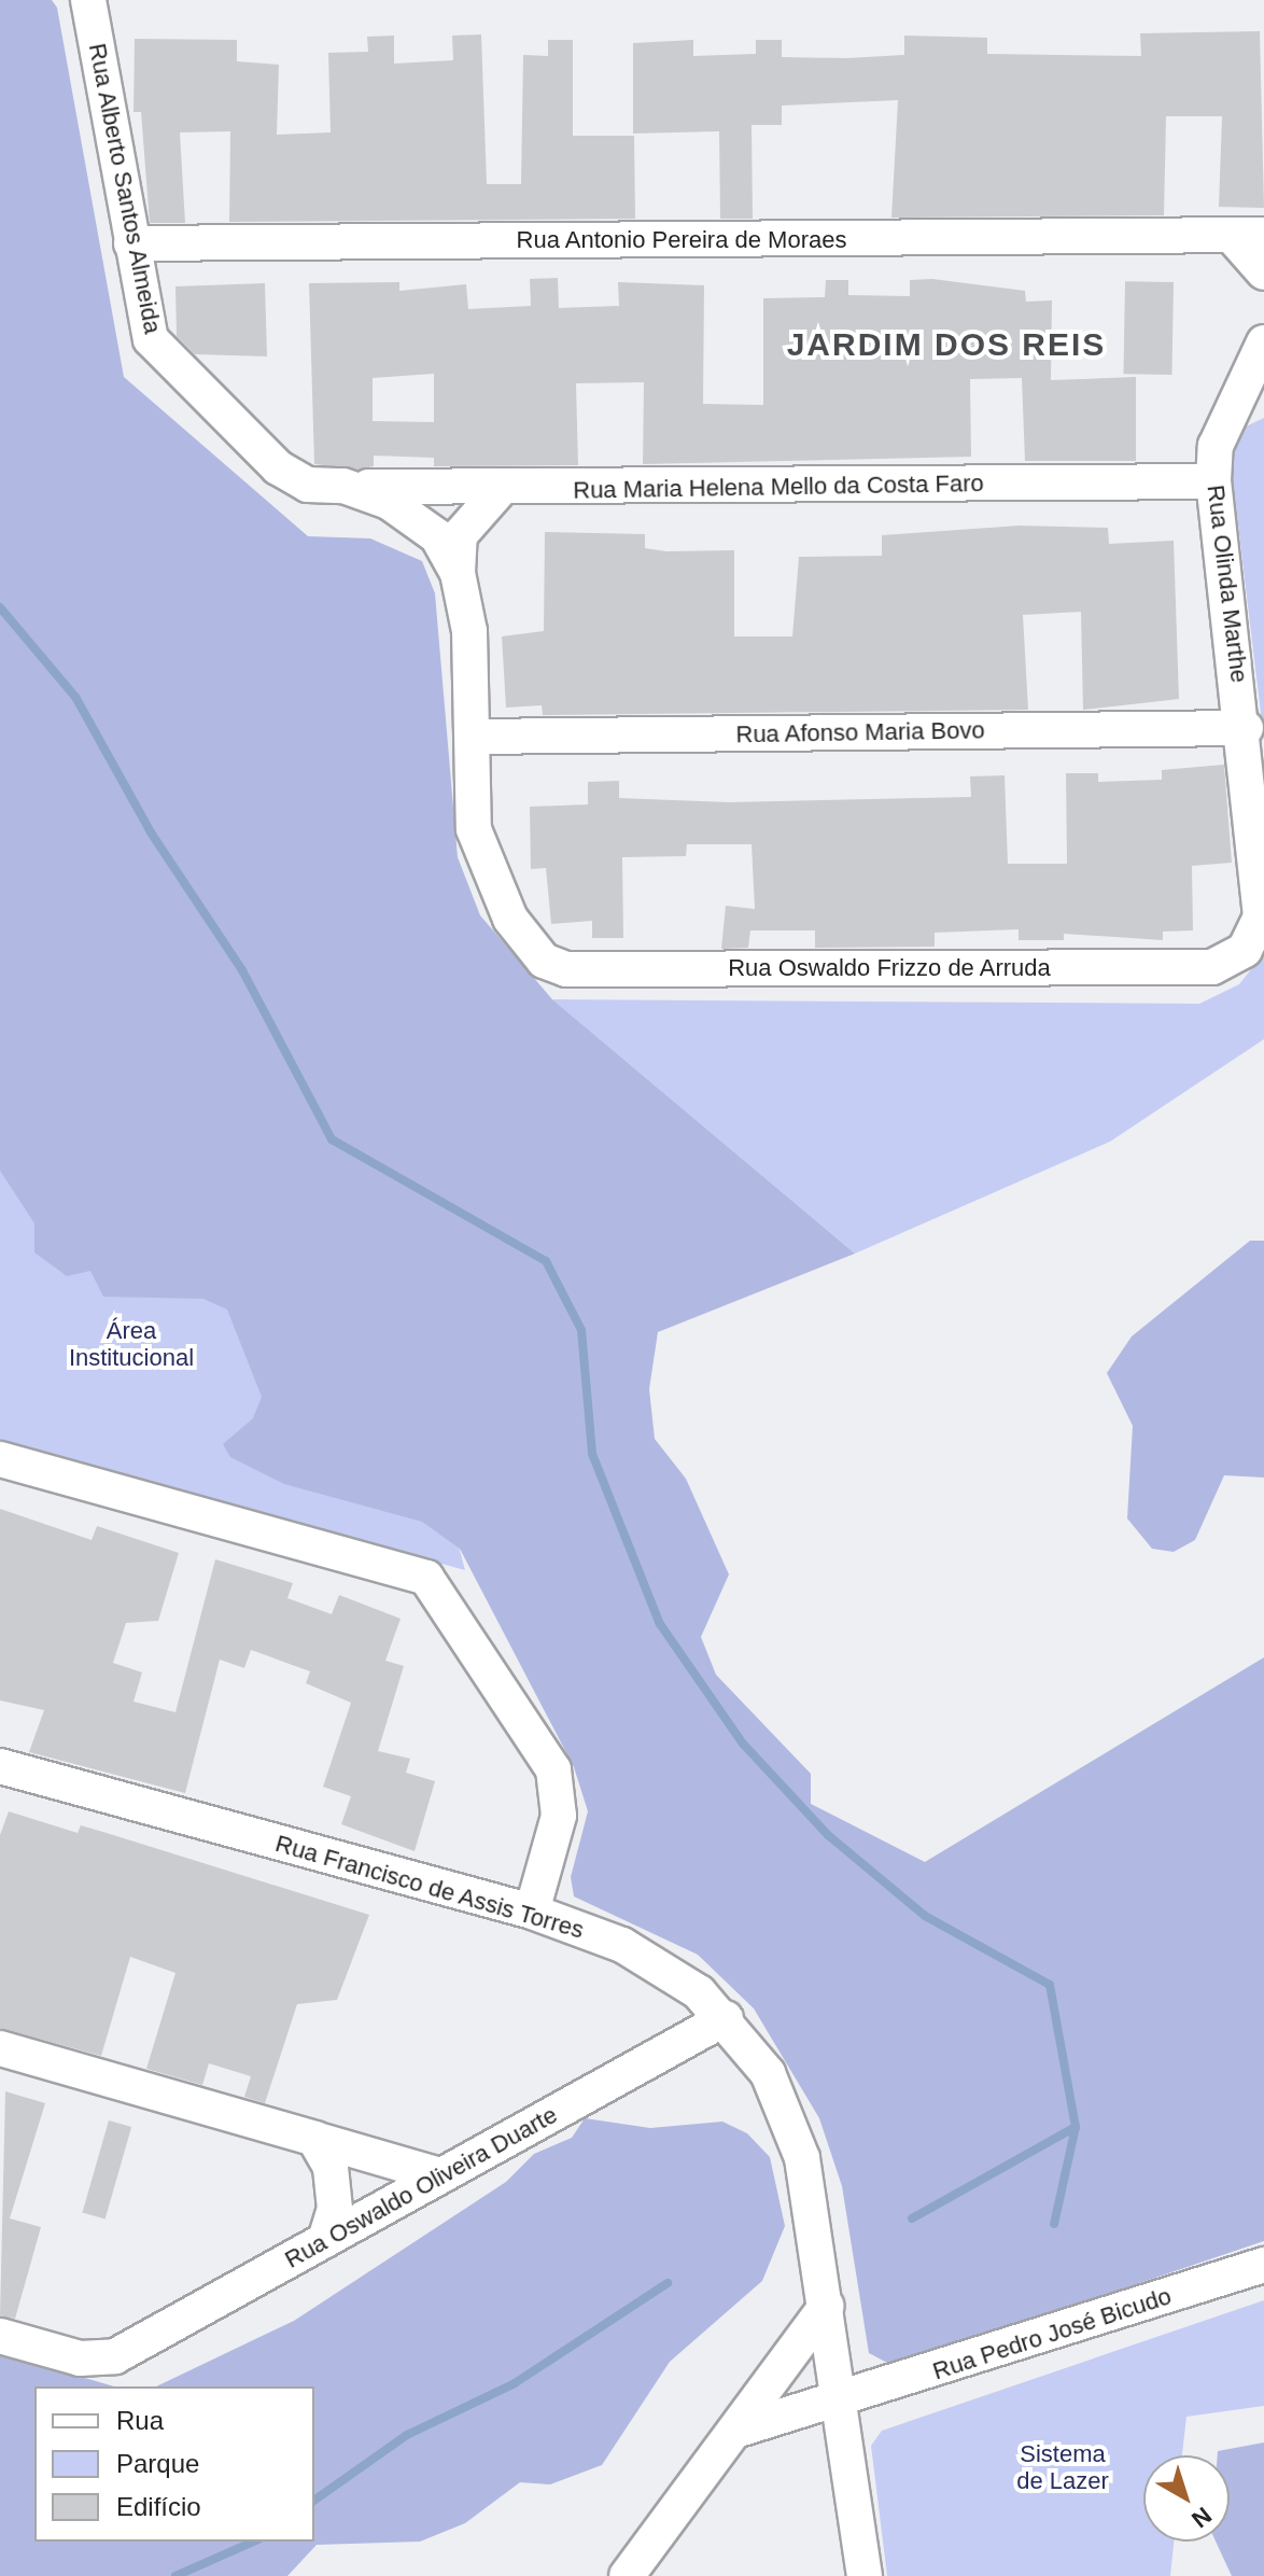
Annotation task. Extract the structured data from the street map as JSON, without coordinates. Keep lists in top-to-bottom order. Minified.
{"streets":{"street":["Rua Alberto Santos Almeida","Rua Antonio Pereira de Moraes","Rua Maria Helena Mello da Costa Faro","Rua Olinda Marthe","Rua Afonso Maria Bovo","Rua Oswaldo Frizzo de Arruda","Rua Francisco de Assis Torres","Rua Oswaldo Oliveira Duarte","Rua Pedro José Bicudo"]},"crossings":[["Rua Alberto Santos Almeida","Rua Antonio Pereira de Moraes"],["Rua Alberto Santos Almeida","Rua Maria Helena Mello da Costa Faro"],["Rua Alberto Santos Almeida","Rua Afonso Maria Bovo"],["Rua Alberto Santos Almeida","Rua Oswaldo Frizzo de Arruda"],["Rua Maria Helena Mello da Costa Faro","Rua Olinda Marthe"],["Rua Olinda Marthe","Rua Afonso Maria Bovo"],["Rua Olinda Marthe","Rua Oswaldo Frizzo de Arruda"],["Rua Francisco de Assis Torres","Rua Oswaldo Oliveira Duarte"],["Rua Francisco de Assis Torres","Rua Pedro José Bicudo"]],"districts":["JARDIM DOS REIS"],"parks":["Área Institucional","Sistema de Lazer"],"legend":["Rua","Parque","Edifício"],"north":"bottom right"}
